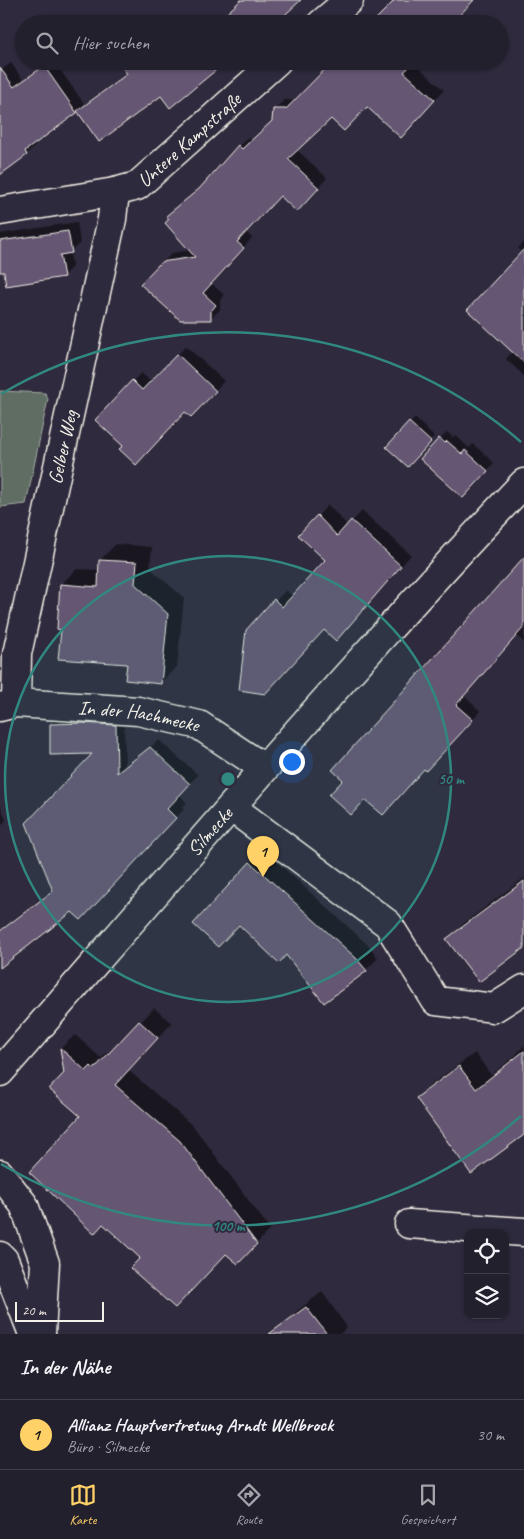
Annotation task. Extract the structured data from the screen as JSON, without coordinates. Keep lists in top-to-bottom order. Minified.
{"streets":{"street":["Untere Kampstraße","Gelber Weg","In der Hachmecke","Silmecke"]},"crossings":[["Untere Kampstraße","Gelber Weg"],["Gelber Weg","In der Hachmecke"],["In der Hachmecke","Silmecke"]],"scale_bar":"20 m","page":{"search":"Hier suchen","pins":"1","scale":"20 m","heading":"In der Nähe","list":[{"mark":"1","name":"Allianz Hauptvertretung Arndt Wellbrock","note":"Büro · Silmecke","value":"30 m"}],"nav":["Karte","Route","Gespeichert"]},"rings":["50 m","100 m"]}
